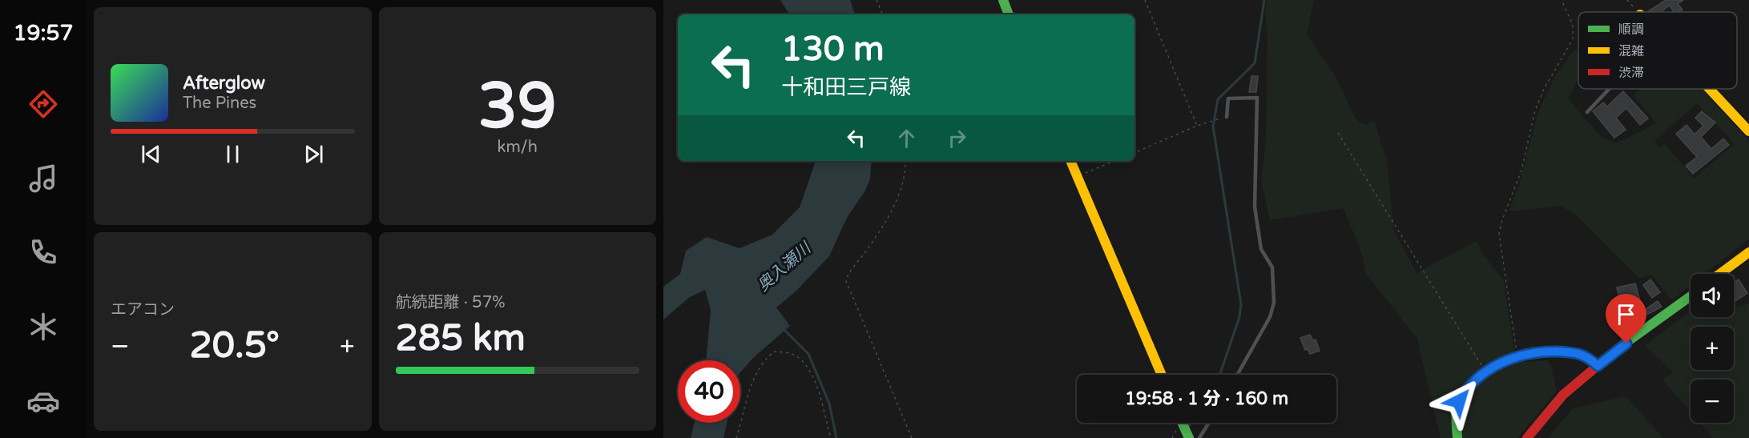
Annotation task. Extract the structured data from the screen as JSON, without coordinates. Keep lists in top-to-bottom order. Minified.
{"water":["奥入瀬川"],"legend":["順調","混雑","渋滞"],"page":{"tabs":"19:57","tile":[["39","km/h"],"エアコン",["航続距離 · 57%","285 km"]],"turn":["130 m","十和田三戸線"],"song":["Afterglow","The Pines"],"map_buttons":["+","−"],"heat":["−","20.5°","+"],"limit":"40","trip":"19:58 · 1 分 · 160 m"}}
